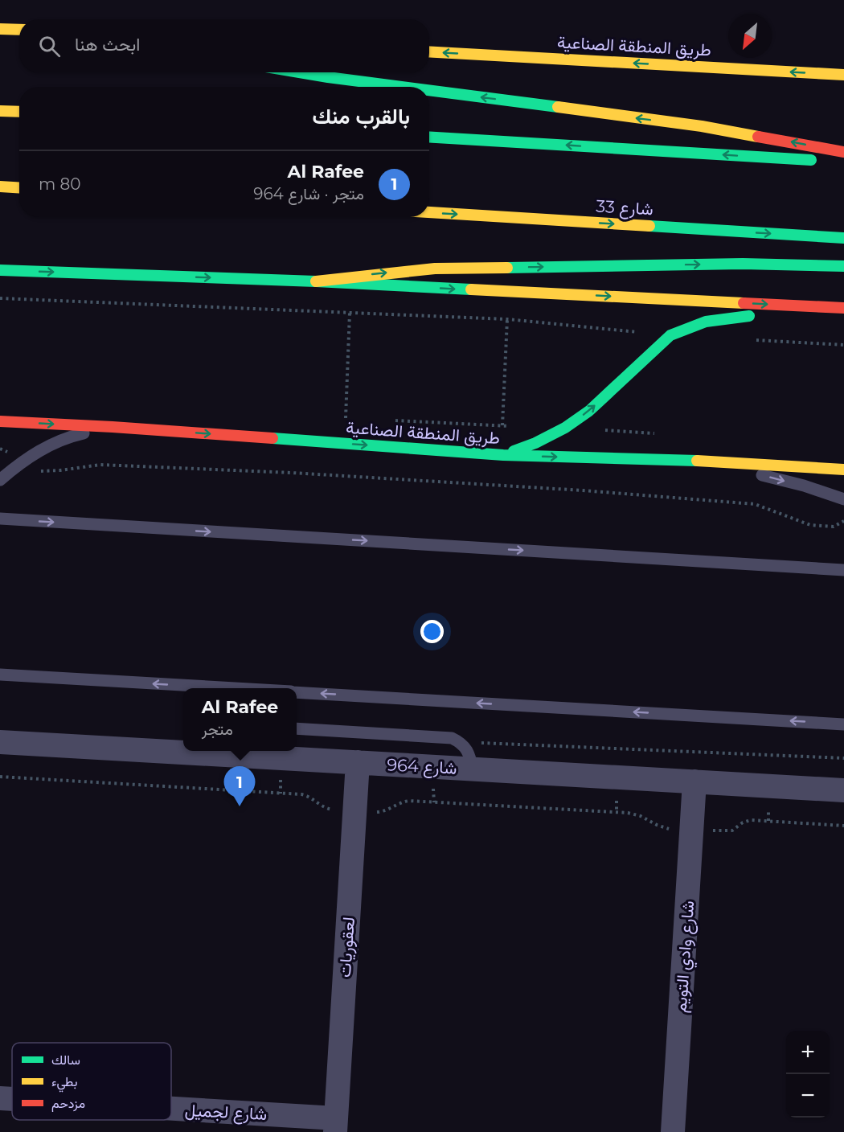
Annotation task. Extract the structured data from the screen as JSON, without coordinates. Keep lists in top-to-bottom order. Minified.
{"streets":{"main road":["طريق المنطقة الصناعية","شارع 33"],"street":["شارع 964","لعقوريات","شارع وادي التويم","شارع لجميل"]},"crossings":[["شارع 964","لعقوريات"],["شارع 964","شارع وادي التويم"],["لعقوريات","شارع لجميل"]],"legend":["سالك","بطيء","مزدحم"],"north":"bottom left","page":{"search":"ابحث هنا","heading":"بالقرب منك","list":[{"mark":"1","name":"Al Rafee","note":"متجر · شارع 964","value":"80 m"}],"popup":["Al Rafee","متجر"],"pins":"1","map_buttons":["+","−"]}}
